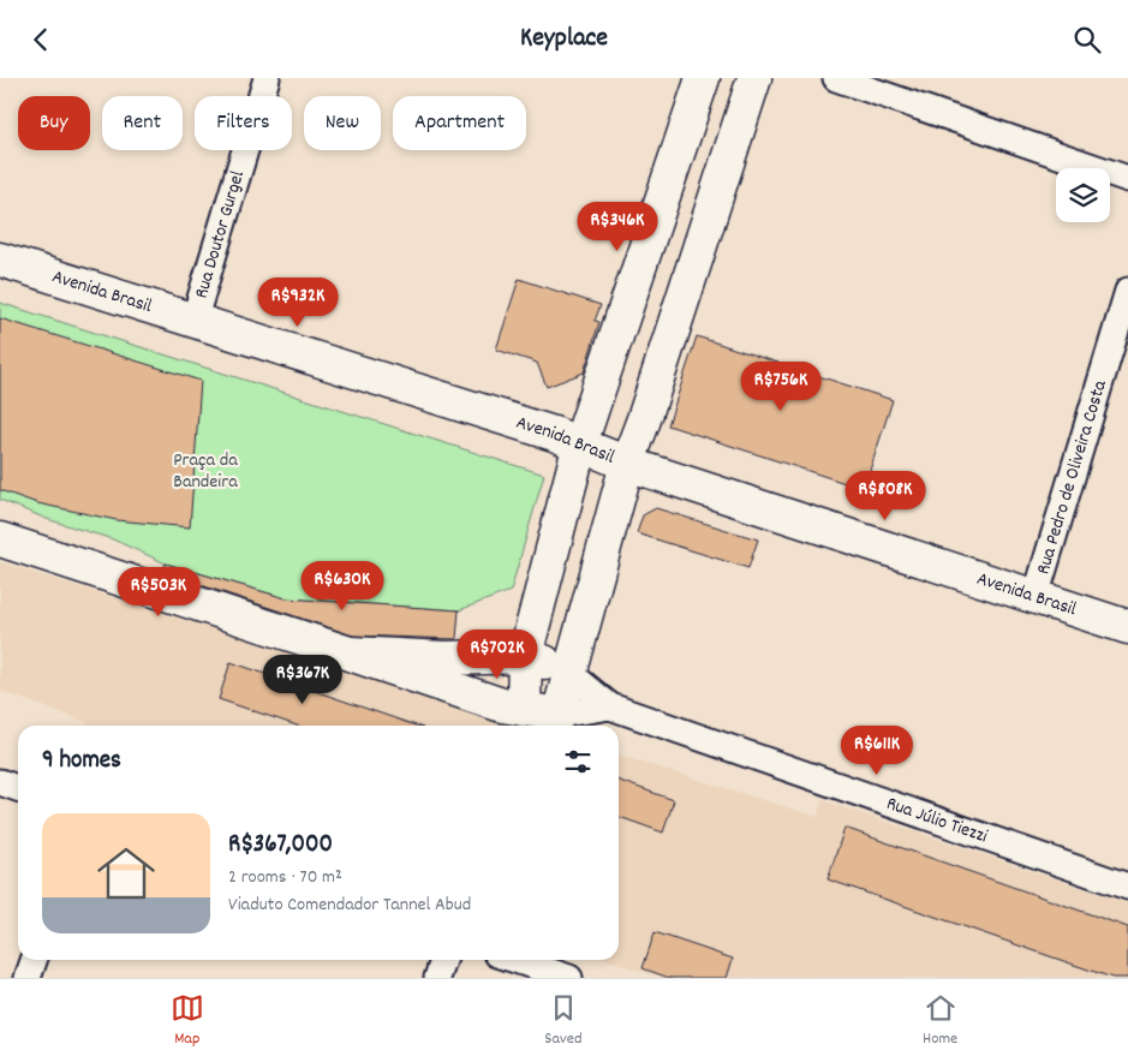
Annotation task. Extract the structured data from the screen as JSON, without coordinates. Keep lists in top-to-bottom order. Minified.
{"streets":{"street":["Rua Doutor Gurgel","Avenida Brasil","Rua Pedro de Oliveira Costa","Rua Júlio Tiezzi"]},"crossings":[["Rua Doutor Gurgel","Avenida Brasil"],["Avenida Brasil","Rua Pedro de Oliveira Costa"]],"parks":["Praça da Bandeira"],"page":{"header":"Keyplace","chip":["Buy","Rent","Filters","New","Apartment"],"price":["R$346K","R$932K","R$756K","R$808K","R$630K","R$503K","R$702K","R$367K","R$611K"],"heading":"9 homes","list":[{"name":"R$367,000","note":"2 rooms · 70 m² · Viaduto Comendador Tannel Abud"}],"tabs":["Map","Saved","Home"]}}
